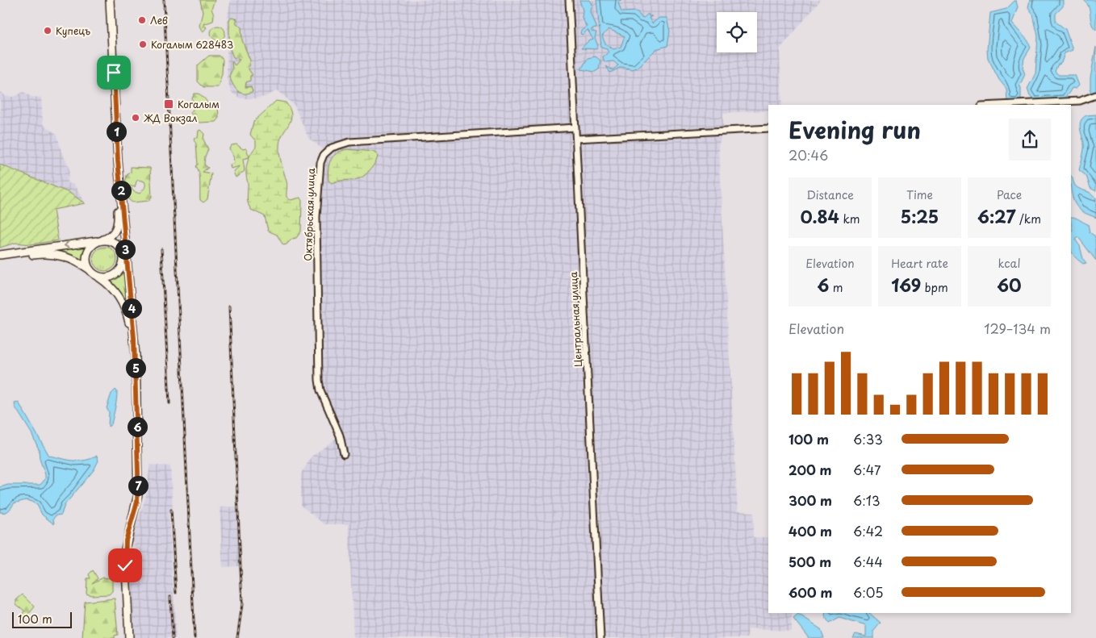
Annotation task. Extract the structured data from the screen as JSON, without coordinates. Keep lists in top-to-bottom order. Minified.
{"streets":{"street":["Октябрьская улица","Центральная улица"]},"crossings":[["Октябрьская улица","Центральная улица"]],"places":{"other":["Лев","Купецъ","Когалым 628483","ЖД Вокзал"],"transit":["Когалым"]},"scale_bar":"100 m","page":{"heading":["Evening run","20:46"],"pins":["1","2","3","4","5","6","7"],"stats":[["Distance","0.84 km"],["Time","5:25"],["Pace","6:27 /km"],["Elevation","6 m"],["Heart rate","169 bpm"],["kcal","60"]],"chart":["Elevation","129–134 m"],"list":[{"name":"100 m","note":"6:33"},{"name":"200 m","note":"6:47"},{"name":"300 m","note":"6:13"},{"name":"400 m","note":"6:42"},{"name":"500 m","note":"6:44"},{"name":"600 m","note":"6:05"}],"scale":"100 m"}}
